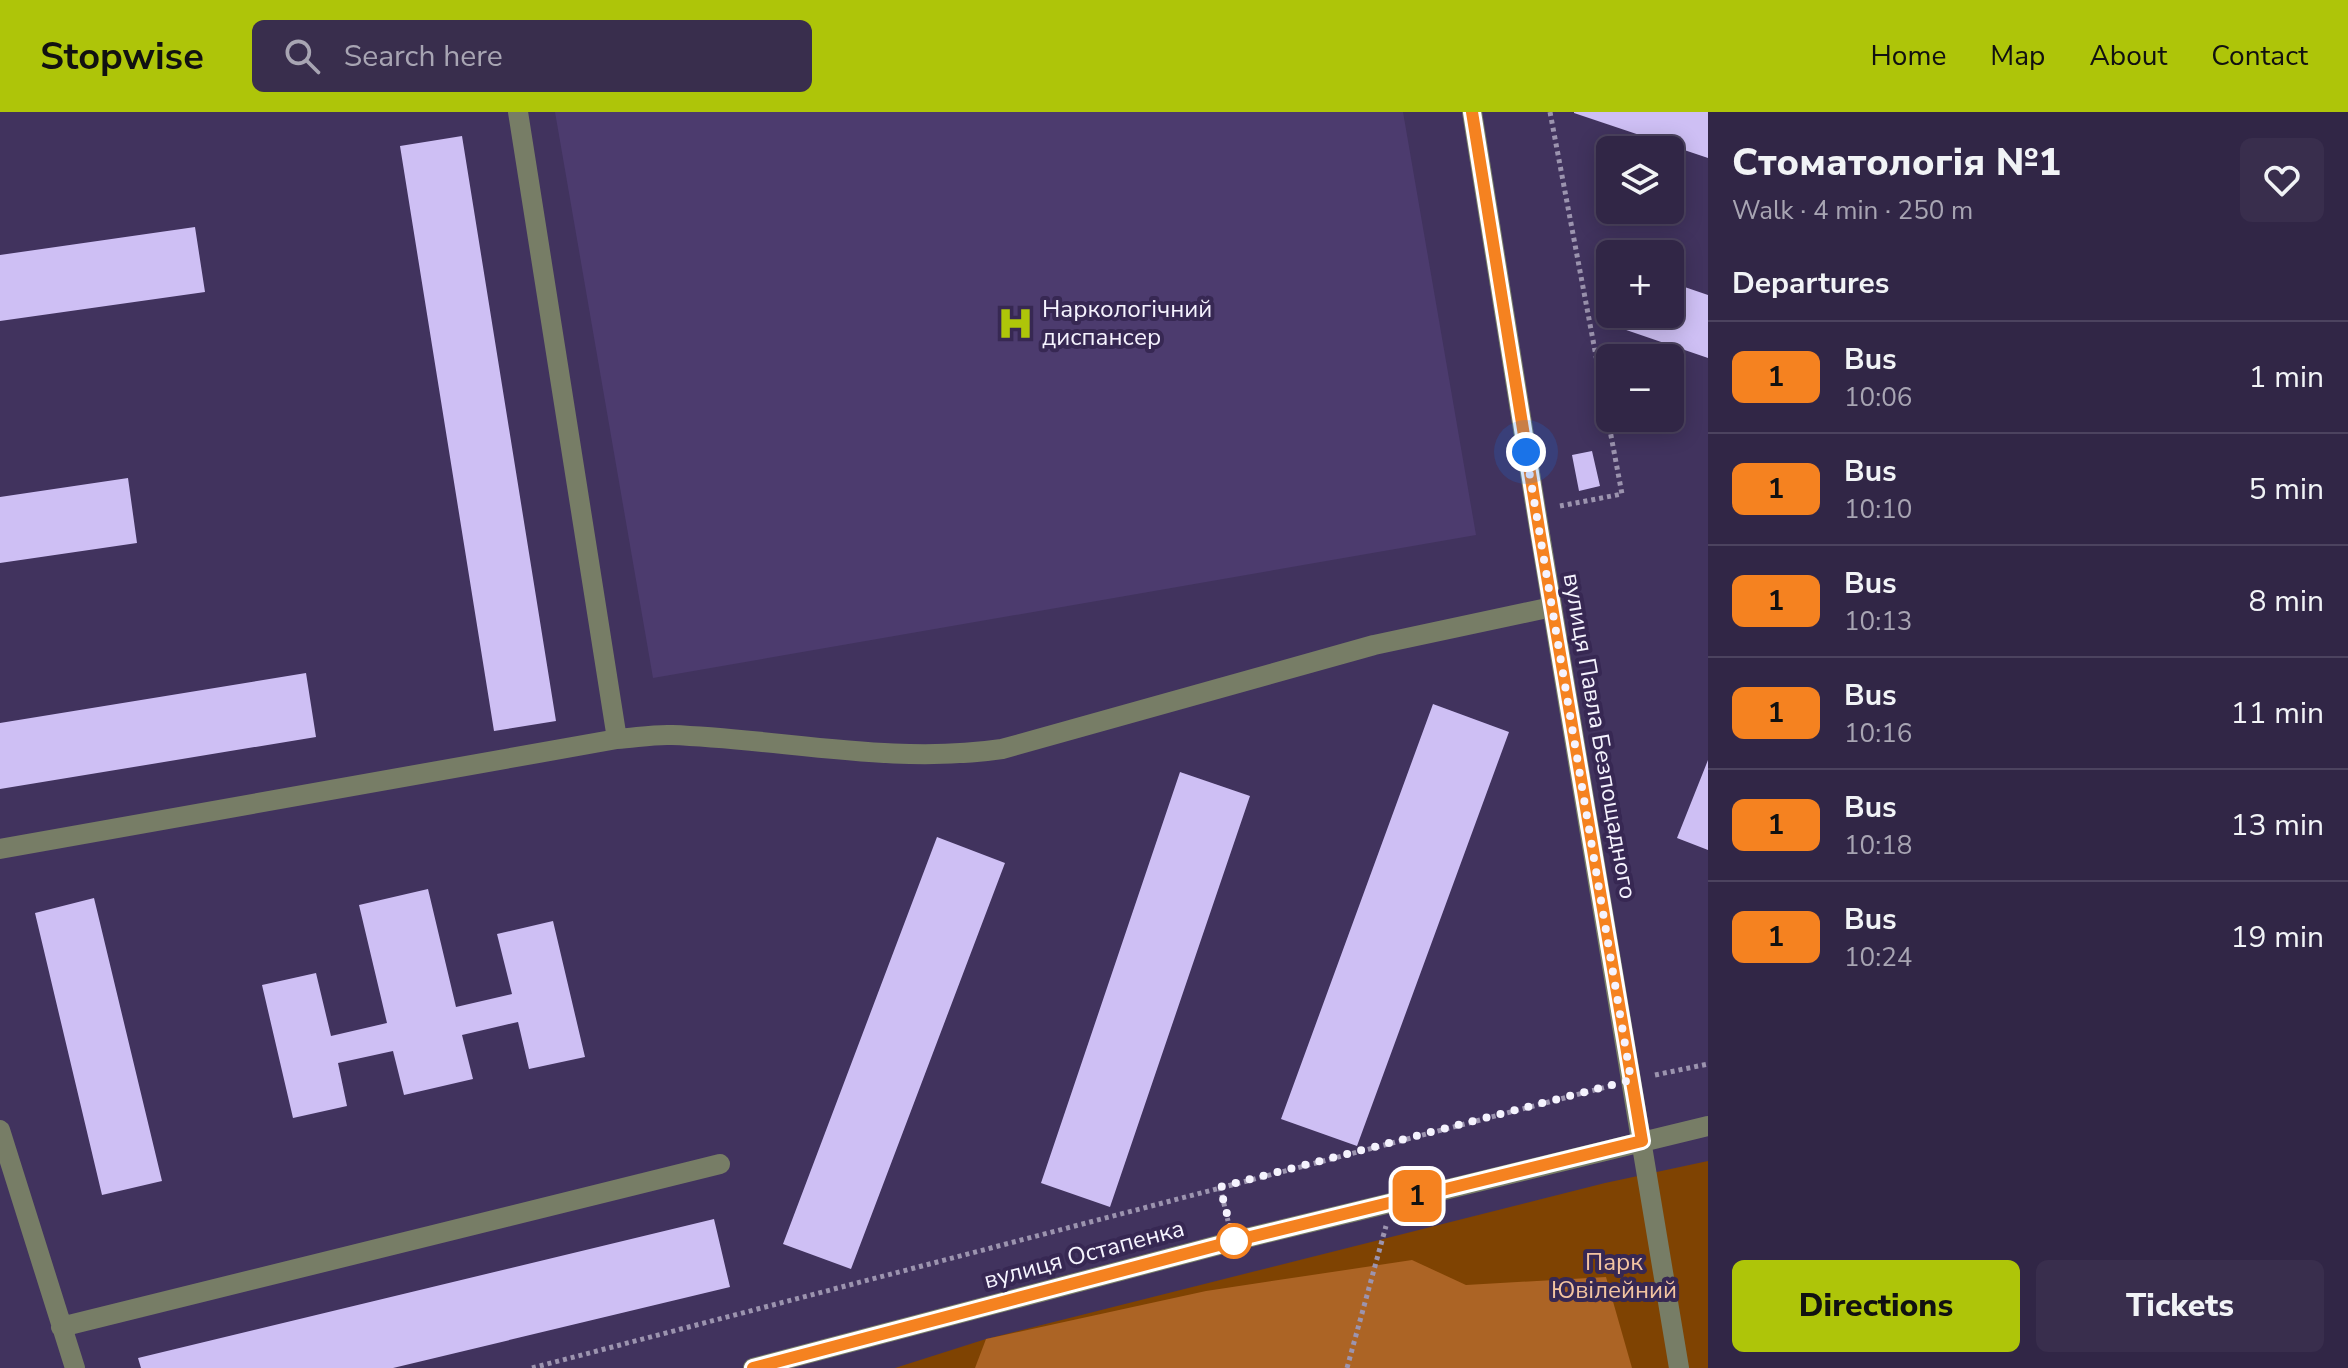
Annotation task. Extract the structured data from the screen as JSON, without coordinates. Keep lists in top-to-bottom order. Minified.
{"streets":{"street":["вулиця Павла Безпощадного","вулиця Остапенка"]},"crossings":[["вулиця Павла Безпощадного","вулиця Остапенка"]],"parks":["Парк Ювілейний"],"places":{"hospital":["Наркологічний диспансер"]},"lines":["bus line 1"],"page":{"header":"Stopwise","search":"Search here","nav":["Home","Map","About","Contact"],"on_map":"1","heading":[["Стоматологія №1","Walk · 4 min · 250 m"],"Departures"],"map_buttons":["+","−"],"list":[{"mark":"1","name":"Bus","note":"10:06","value":"1 min"},{"mark":"1","name":"Bus","note":"10:10","value":"5 min"},{"mark":"1","name":"Bus","note":"10:13","value":"8 min"},{"mark":"1","name":"Bus","note":"10:16","value":"11 min"},{"mark":"1","name":"Bus","note":"10:18","value":"13 min"},{"mark":"1","name":"Bus","note":"10:24","value":"19 min"}],"buttons":["Directions","Tickets"]}}
